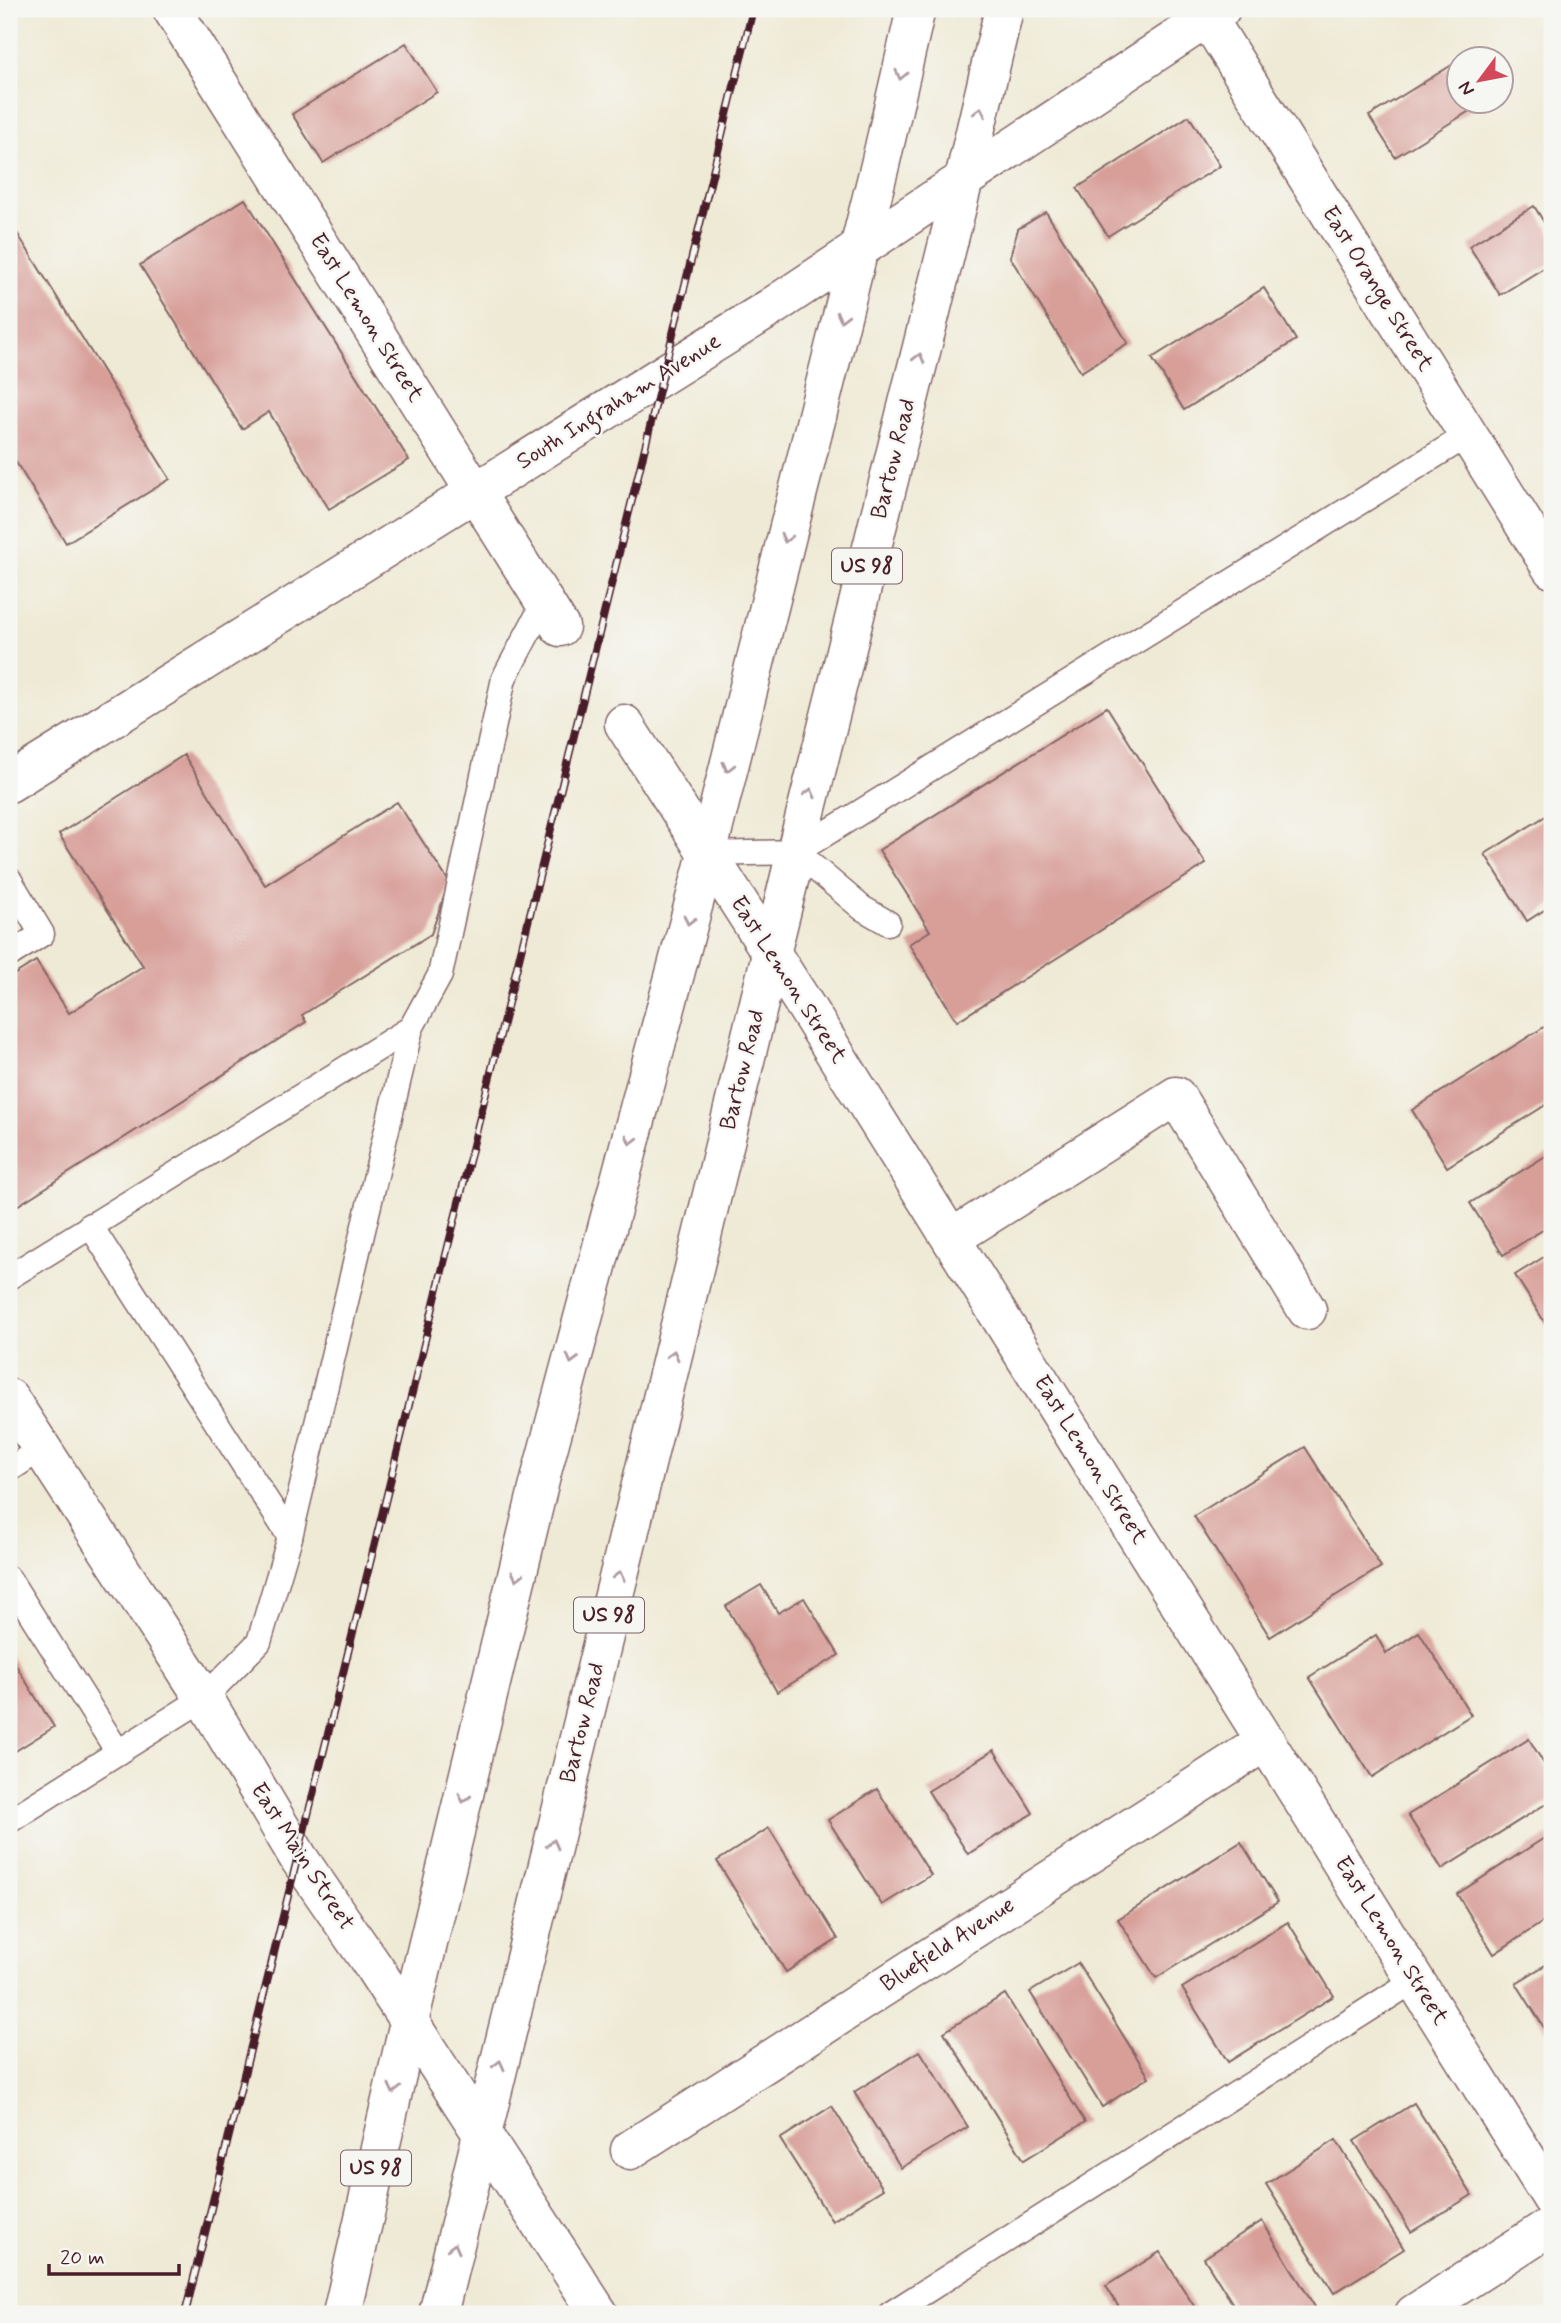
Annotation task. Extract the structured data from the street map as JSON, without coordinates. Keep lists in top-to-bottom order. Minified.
{"streets":{"street":["East Orange Street","East Lemon Street","South Ingraham Avenue","Bartow Road","US 98","East Main Street","Bluefield Avenue"]},"crossings":[["East Orange Street","South Ingraham Avenue"],["East Lemon Street","South Ingraham Avenue"],["East Lemon Street","Bartow Road"],["East Lemon Street","US 98"],["East Lemon Street","Bluefield Avenue"],["South Ingraham Avenue","Bartow Road"],["South Ingraham Avenue","US 98"],["Bartow Road","US 98"],["Bartow Road","East Main Street"],["US 98","East Main Street"]],"scale_bar":"20 m","north":"bottom left"}
